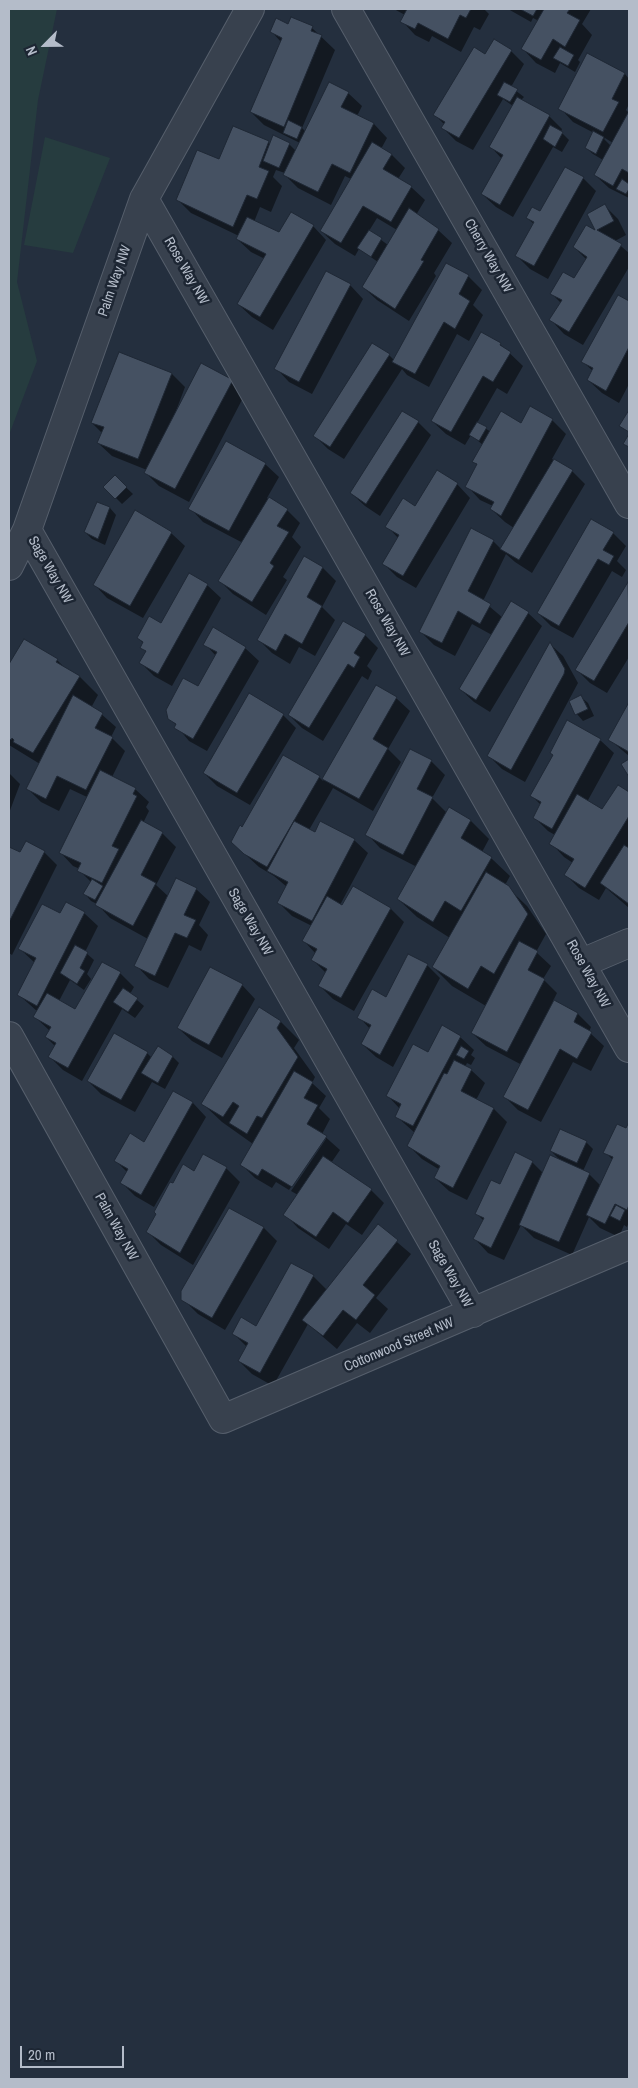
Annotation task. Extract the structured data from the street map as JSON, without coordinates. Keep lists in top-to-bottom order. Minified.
{"streets":{"lane":["Cherry Way NW","Rose Way NW","Palm Way NW","Sage Way NW","Cottonwood Street NW"]},"crossings":[["Rose Way NW","Palm Way NW"],["Palm Way NW","Sage Way NW"],["Palm Way NW","Cottonwood Street NW"],["Sage Way NW","Cottonwood Street NW"]],"scale_bar":"20 m","north":"bottom left"}
